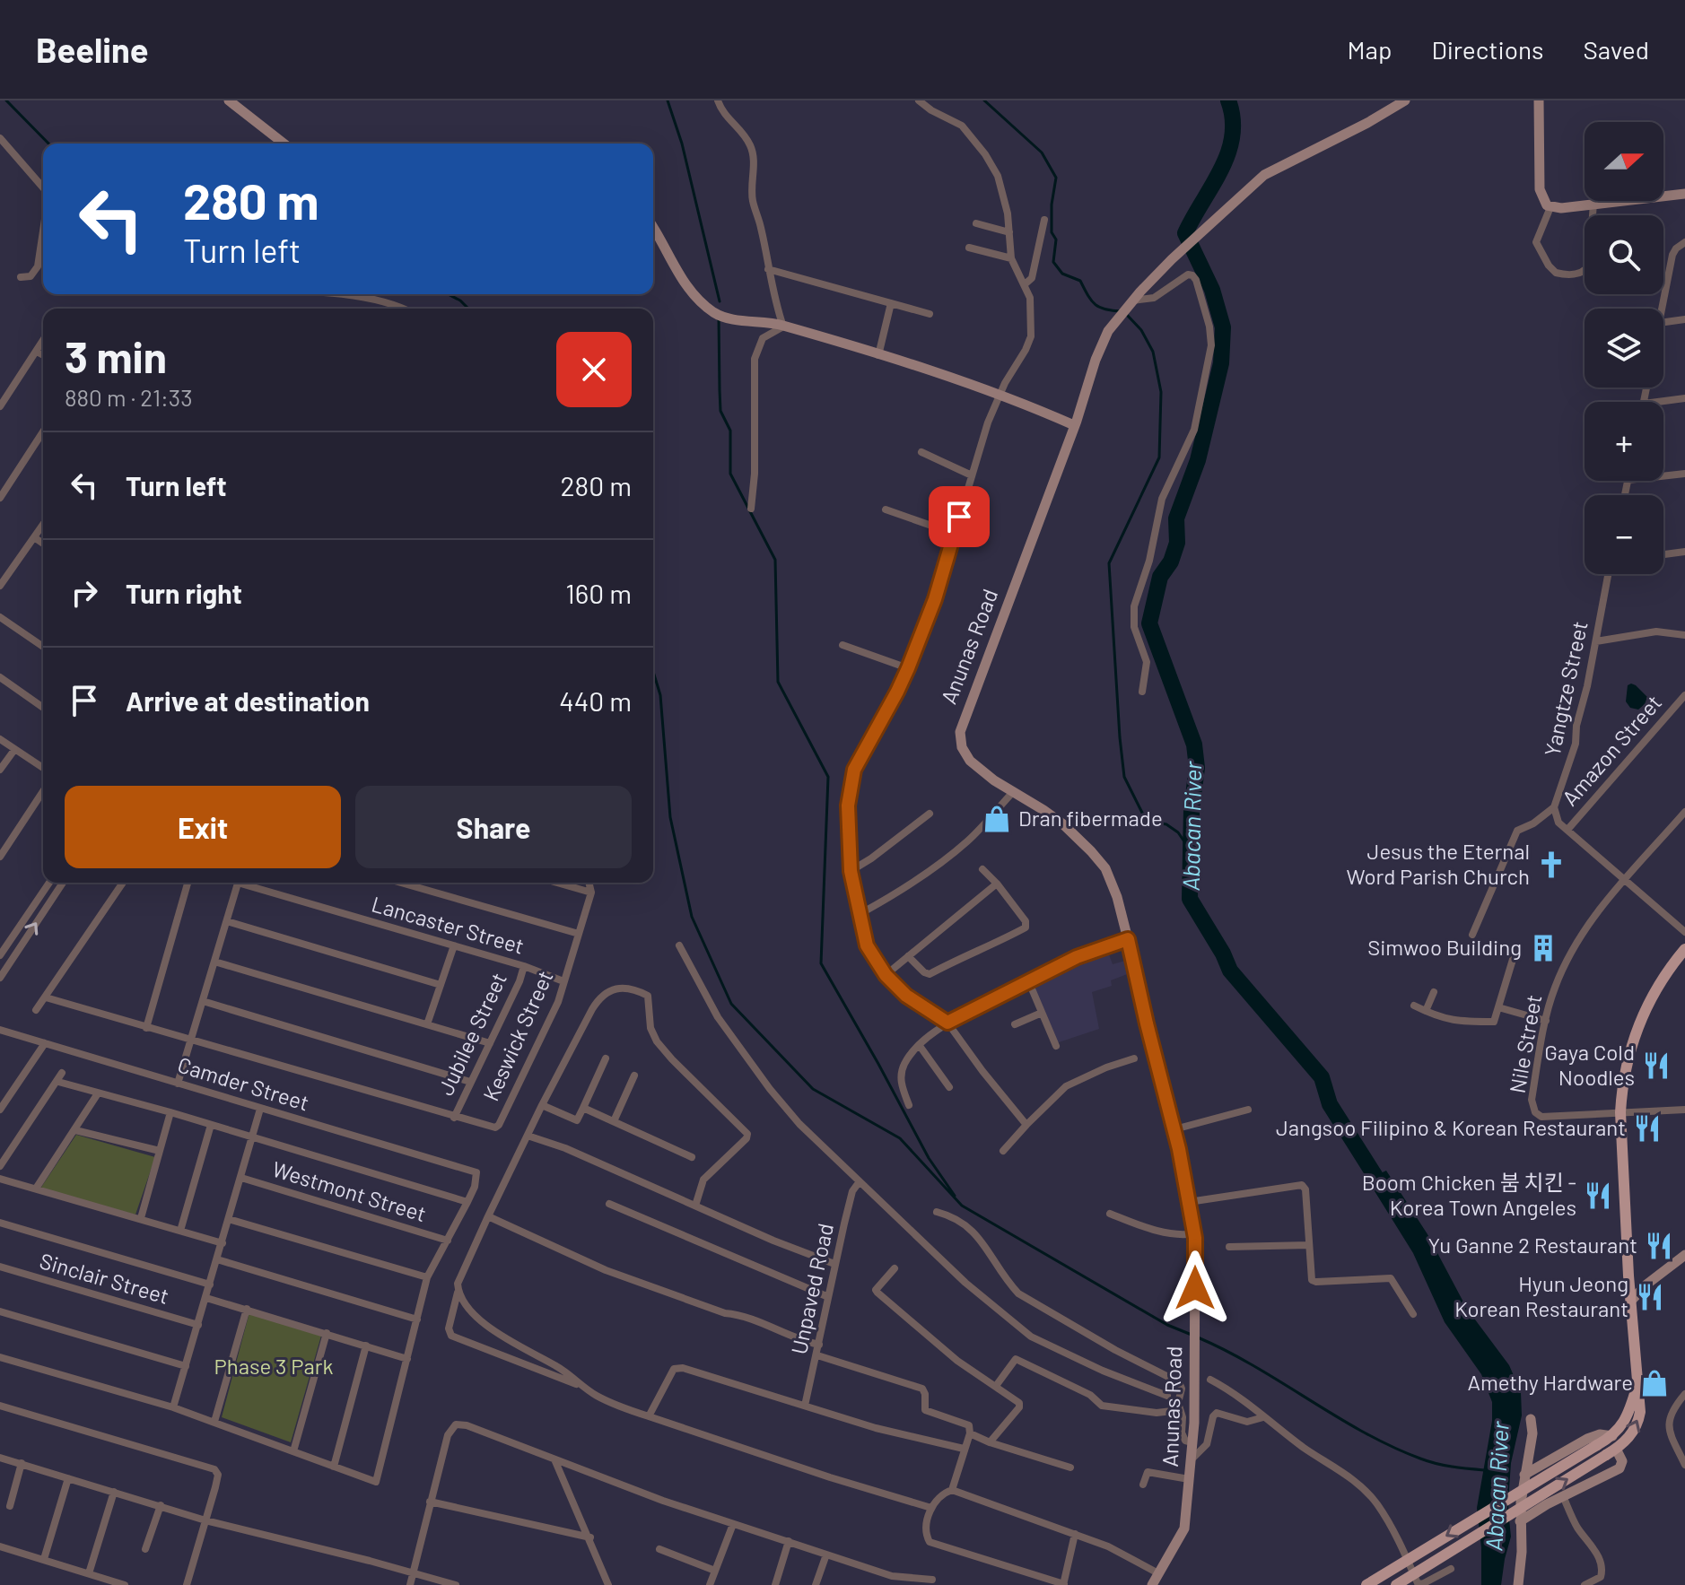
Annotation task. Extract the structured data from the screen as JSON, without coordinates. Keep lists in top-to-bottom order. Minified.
{"streets":{"street":["Anunas Road","Yangtze Street","Amazon Street","Lancaster Street","Jubilee Street","Keswick Street","Nile Street","Camder Street","Westmont Street","Sinclair Street","Unpaved Road"]},"crossings":[["Lancaster Street","Jubilee Street"],["Lancaster Street","Keswick Street"],["Jubilee Street","Keswick Street"]],"water":["Abacan River"],"parks":["Phase 3 Park"],"places":{"shop":["Dran fibermade","Amethy Hardware"],"church":["Jesus the Eternal Word Parish Church"],"building":["Simwoo Building"],"restaurant":["Gaya Cold Noodles","Jangsoo Filipino & Korean Restaurant","Boom Chicken 붐 치킨 - Korea Town Angeles","Yu Ganne 2 Restaurant","Hyun Jeong Korean Restaurant"]},"north":"right","page":{"header":"Beeline","nav":["Map","Directions","Saved"],"map_buttons":["+","−"],"turn":["280 m","Turn left"],"heading":["3 min","880 m · 21:33"],"list":[{"name":"Turn left","value":"280 m"},{"name":"Turn right","value":"160 m"},{"name":"Arrive at destination","value":"440 m"}],"buttons":["Exit","Share"]}}
